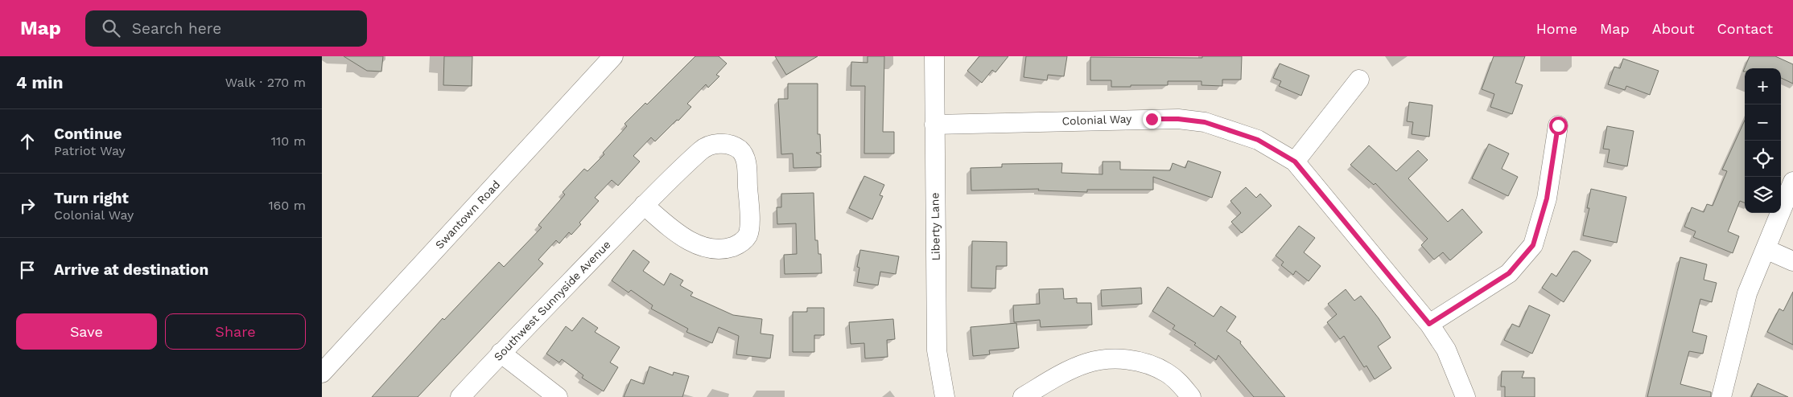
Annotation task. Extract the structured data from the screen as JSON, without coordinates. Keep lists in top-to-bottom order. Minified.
{"streets":{"street":["Colonial Way","Swantown Road","Liberty Lane","Southwest Sunnyside Avenue"]},"crossings":[["Colonial Way","Liberty Lane"]],"page":{"header":"Map","search":"Search here","nav":["Home","Map","About","Contact"],"heading":["4 min","Walk · 270 m"],"map_buttons":["+","−"],"list":[["Continue","Patriot Way","110 m"],["Turn right","Colonial Way","160 m"],"Arrive at destination"],"buttons":["Save","Share"]}}
